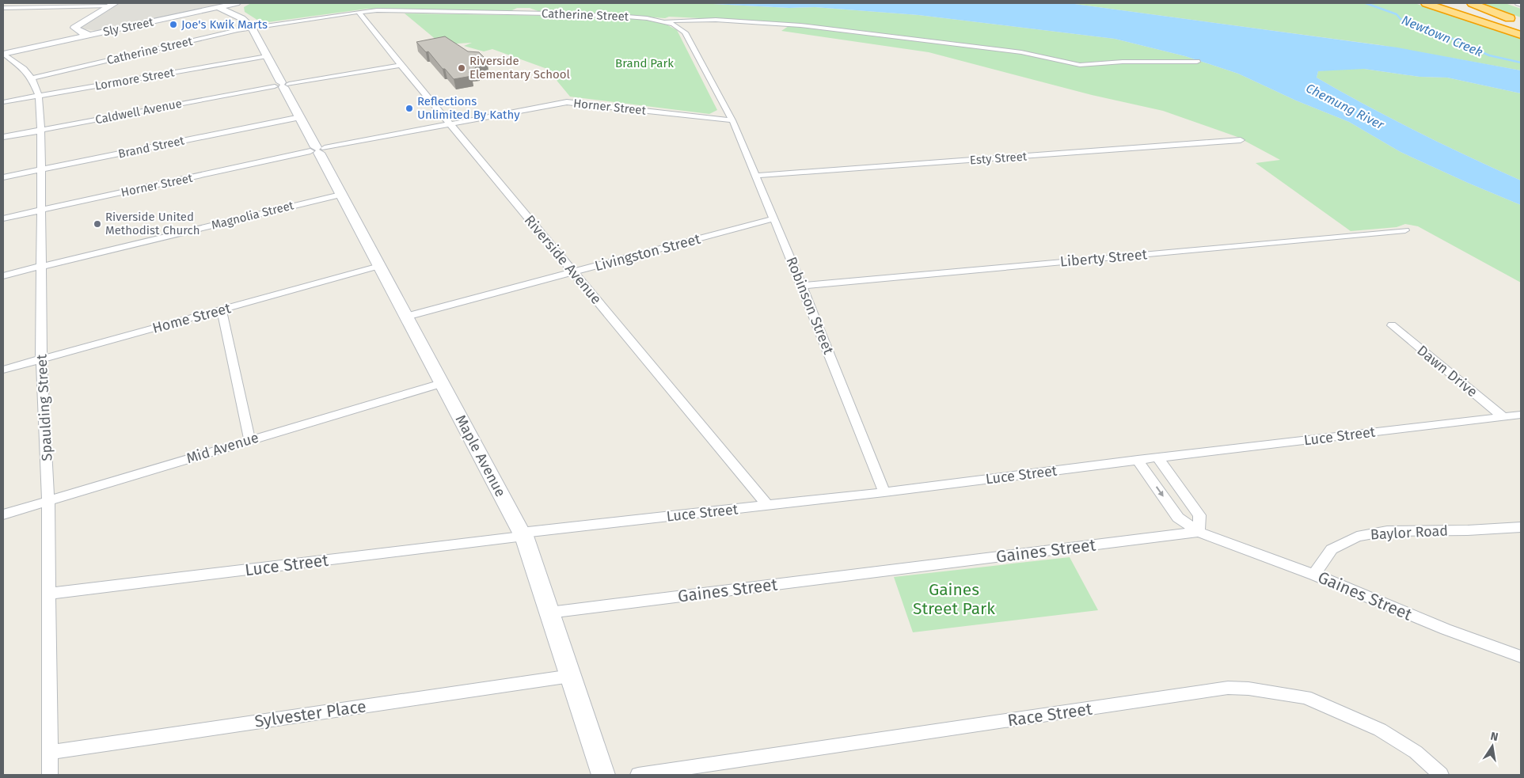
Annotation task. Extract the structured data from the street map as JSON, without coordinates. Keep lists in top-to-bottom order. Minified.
{"streets":{"main road":["Sly Street","Maple Avenue"],"street":["Catherine Street","Lormore Street","Horner Street","Caldwell Avenue","Brand Street","Esty Street","Magnolia Street","Livingston Street","Liberty Street","Riverside Avenue","Robinson Street","Home Street","Dawn Drive","Spaulding Street","Luce Street","Mid Avenue","Baylor Road","Gaines Street","Sylvester Place","Race Street"]},"crossings":[["Catherine Street","Horner Street"],["Catherine Street","Riverside Avenue"],["Catherine Street","Robinson Street"],["Catherine Street","Spaulding Street"],["Catherine Street","Maple Avenue"],["Sly Street","Spaulding Street"],["Sly Street","Maple Avenue"],["Lormore Street","Spaulding Street"],["Lormore Street","Maple Avenue"],["Horner Street","Riverside Avenue"],["Horner Street","Robinson Street"],["Horner Street","Spaulding Street"],["Horner Street","Maple Avenue"],["Caldwell Avenue","Riverside Avenue"],["Caldwell Avenue","Spaulding Street"],["Caldwell Avenue","Maple Avenue"],["Brand Street","Spaulding Street"],["Brand Street","Maple Avenue"],["Esty Street","Robinson Street"],["Magnolia Street","Spaulding Street"],["Magnolia Street","Maple Avenue"],["Livingston Street","Riverside Avenue"],["Livingston Street","Robinson Street"],["Livingston Street","Maple Avenue"],["Liberty Street","Robinson Street"],["Riverside Avenue","Luce Street"],["Robinson Street","Luce Street"],["Home Street","Spaulding Street"],["Home Street","Maple Avenue"],["Dawn Drive","Luce Street"],["Spaulding Street","Luce Street"],["Spaulding Street","Mid Avenue"],["Spaulding Street","Sylvester Place"],["Luce Street","Maple Avenue"],["Mid Avenue","Maple Avenue"],["Maple Avenue","Gaines Street"],["Maple Avenue","Sylvester Place"],["Baylor Road","Gaines Street"]],"water":["Newtown Creek","Chemung River"],"parks":["Brand Park","Gaines Street Park"],"places":["Joe's Kwik Marts","Riverside Elementary School","Reflections Unlimited By Kathy","Riverside United Methodist Church"],"north":"top"}
